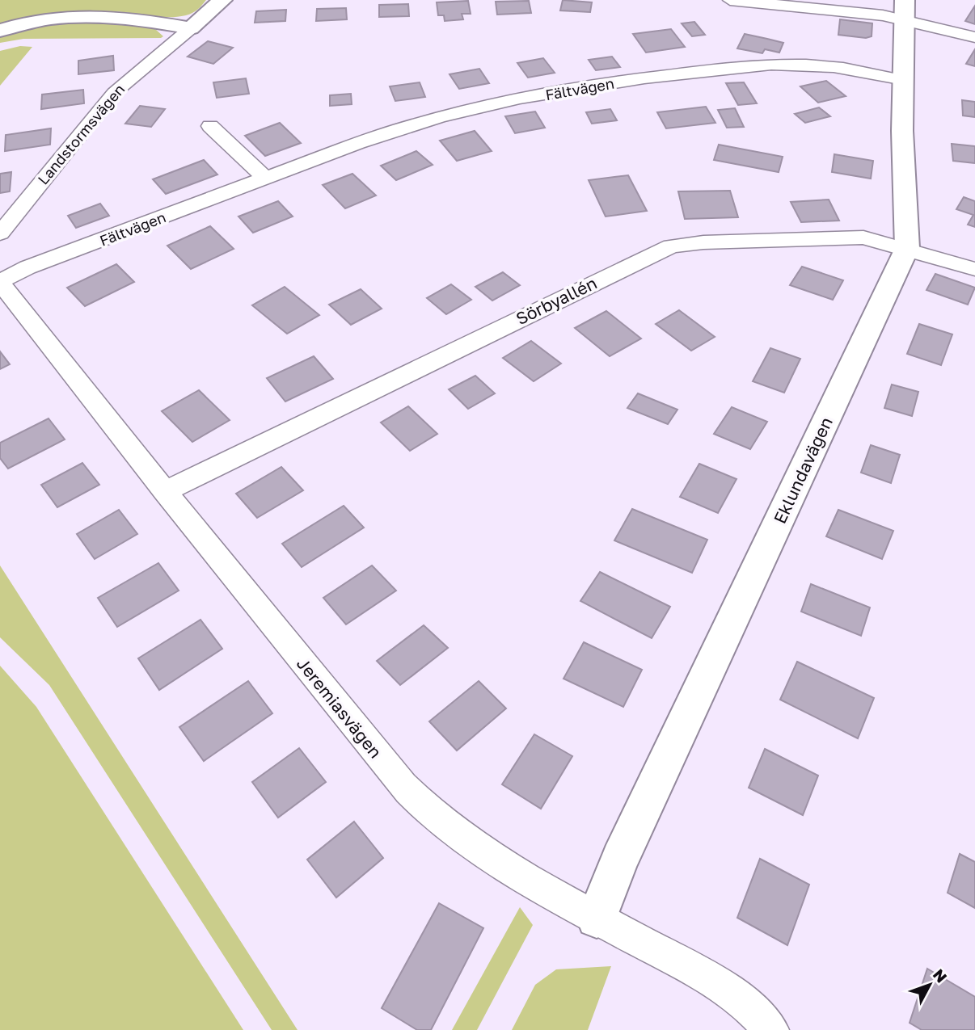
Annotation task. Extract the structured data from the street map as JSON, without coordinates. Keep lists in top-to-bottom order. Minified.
{"streets":{"street":["Fältvägen","Landstormsvägen","Sörbyallén","Eklundavägen","Jeremiasvägen"]},"crossings":[["Fältvägen","Eklundavägen"],["Fältvägen","Jeremiasvägen"],["Sörbyallén","Eklundavägen"],["Sörbyallén","Jeremiasvägen"],["Eklundavägen","Jeremiasvägen"]],"north":"top right"}
